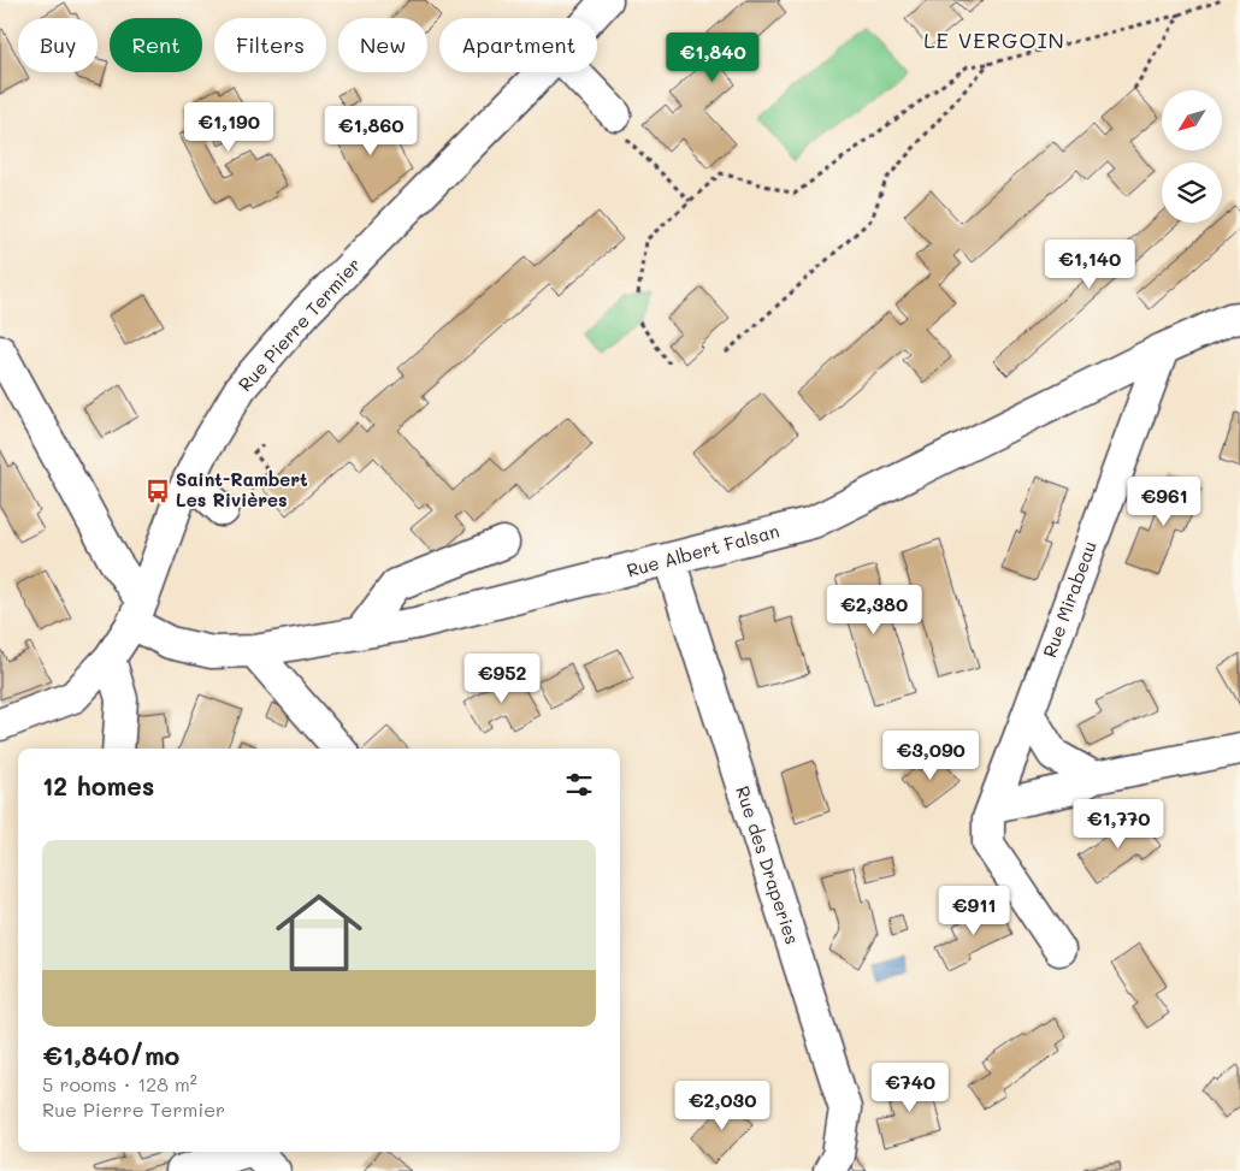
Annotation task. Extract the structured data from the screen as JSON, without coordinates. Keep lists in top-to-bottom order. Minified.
{"streets":{"street":["Rue Pierre Termier","Rue Albert Falsan","Rue Mirabeau","Rue des Draperies"]},"crossings":[["Rue Pierre Termier","Rue Albert Falsan"],["Rue Albert Falsan","Rue Mirabeau"],["Rue Albert Falsan","Rue des Draperies"]],"districts":["LE VERGOIN"],"places":{"bus stop":["Saint-Rambert Les Rivières"]},"north":"bottom left","page":{"chip":["Buy","Rent","Filters","New","Apartment"],"price":["€1,840","€1,190","€1,860","€1,140","€961","€2,380","€952","€3,090","€1,770","€911","€740","€2,030"],"heading":"12 homes","list":[{"name":"€1,840/mo","note":"5 rooms · 128 m² · Rue Pierre Termier"}]}}
